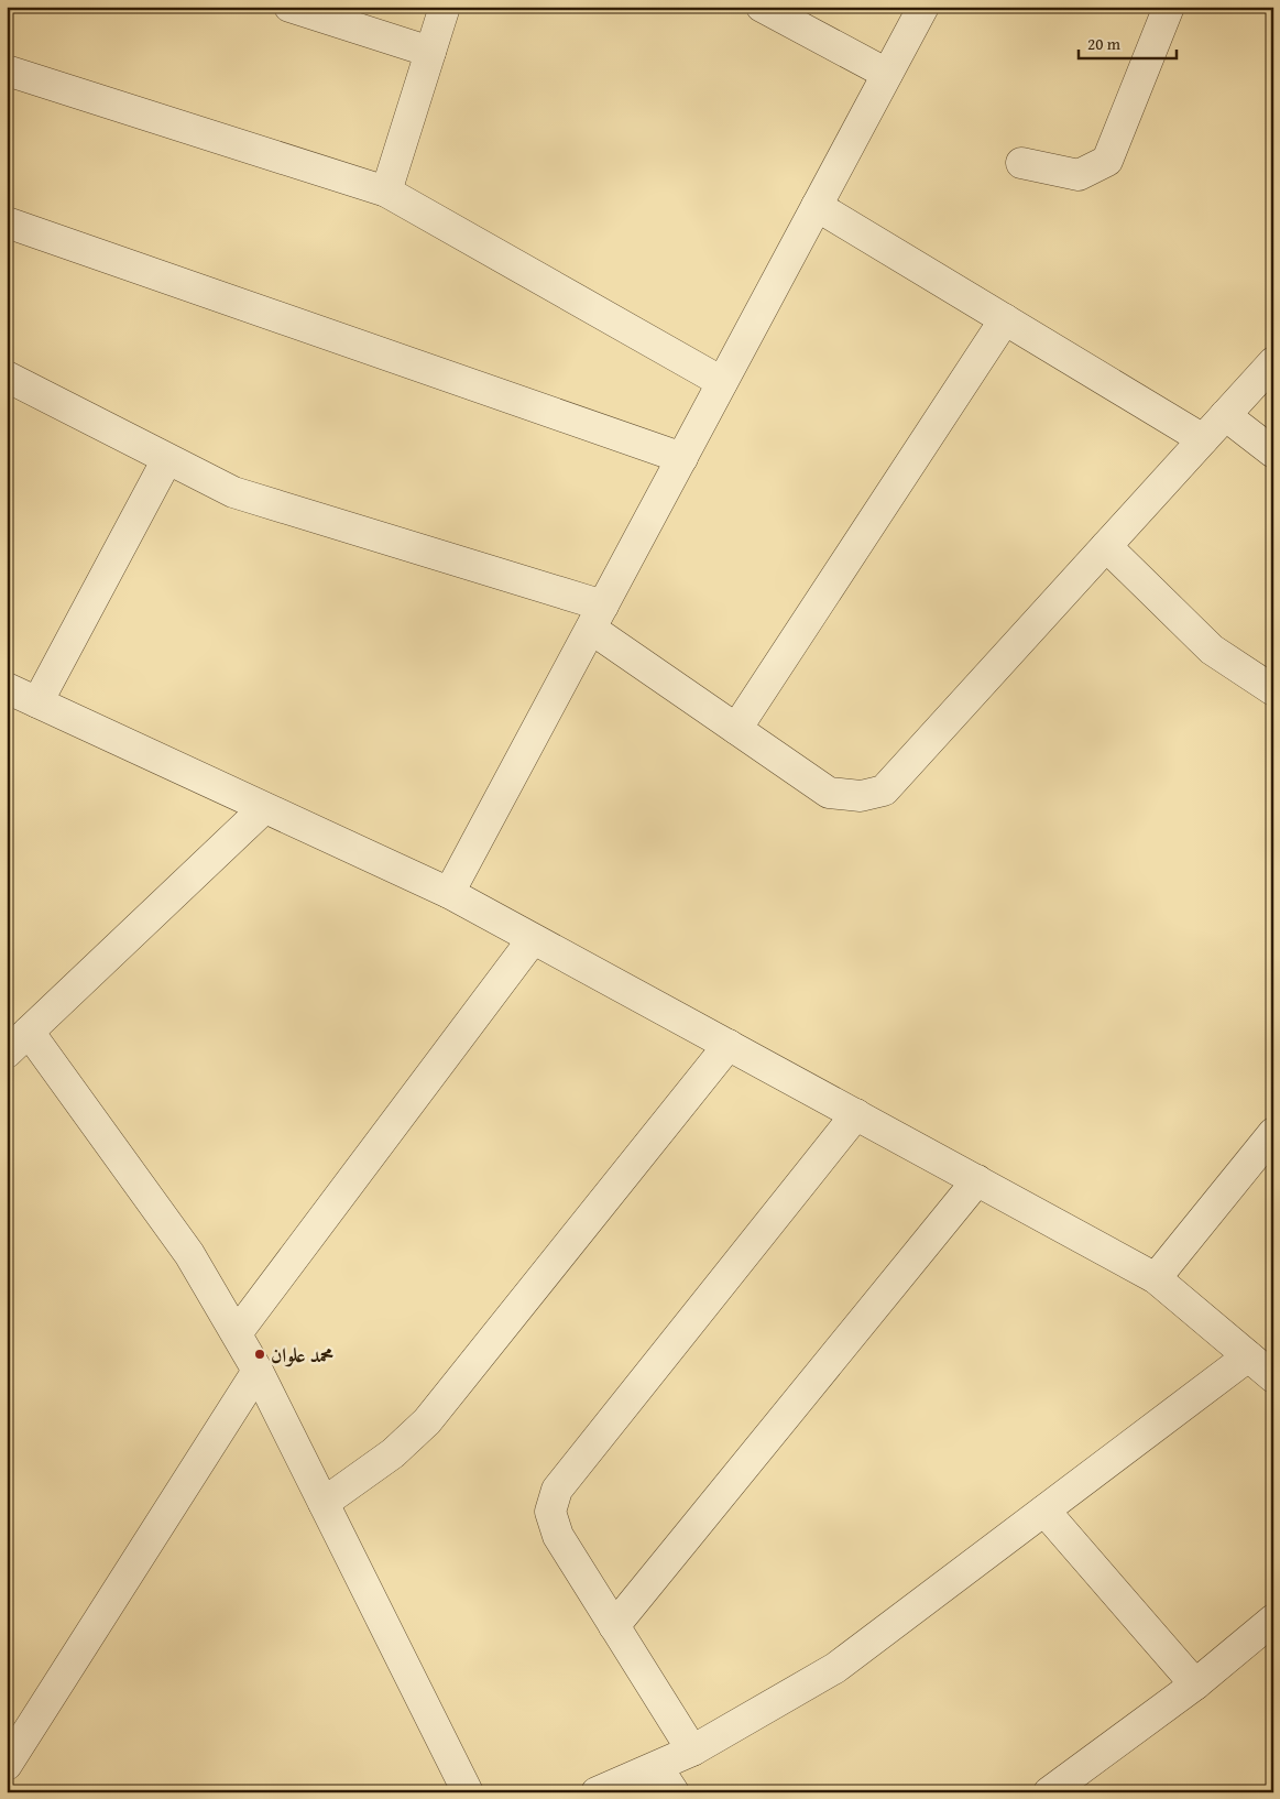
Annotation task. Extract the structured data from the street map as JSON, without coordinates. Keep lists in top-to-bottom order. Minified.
{"places":["محمد علوان"],"scale_bar":"20 m"}
